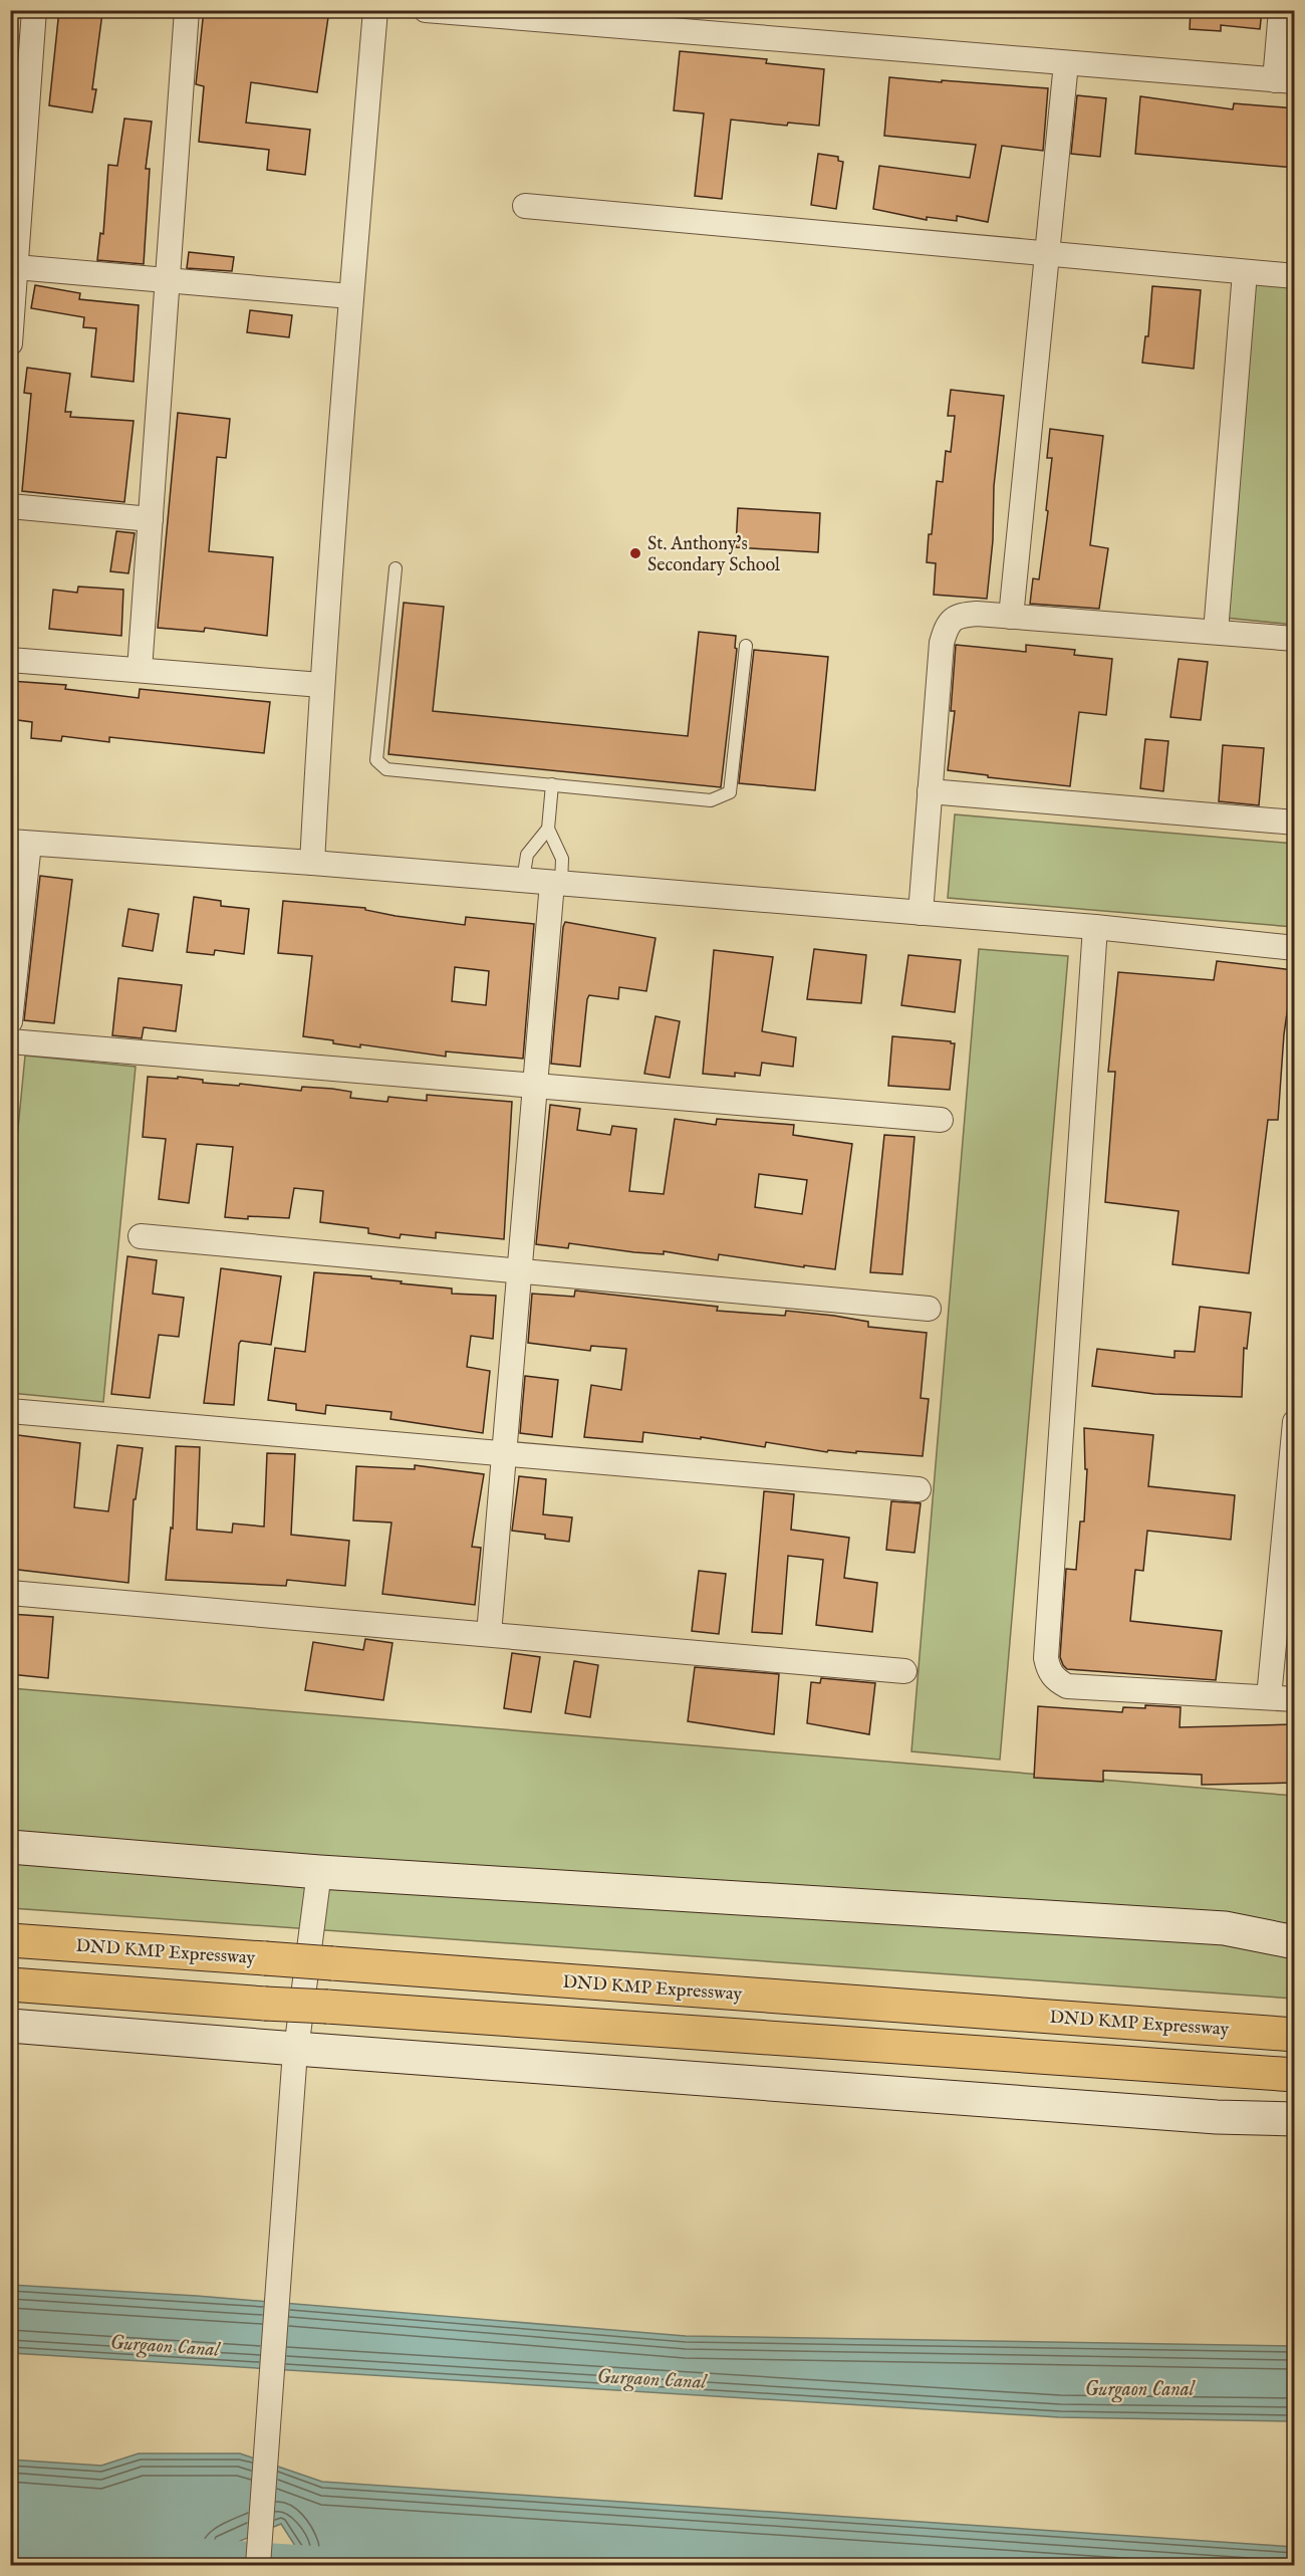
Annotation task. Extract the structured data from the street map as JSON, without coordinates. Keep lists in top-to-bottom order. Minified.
{"streets":{"highway":["DND KMP Expressway"]},"water":["Gurgaon Canal"],"places":["St. Anthony's Secondary School"]}
